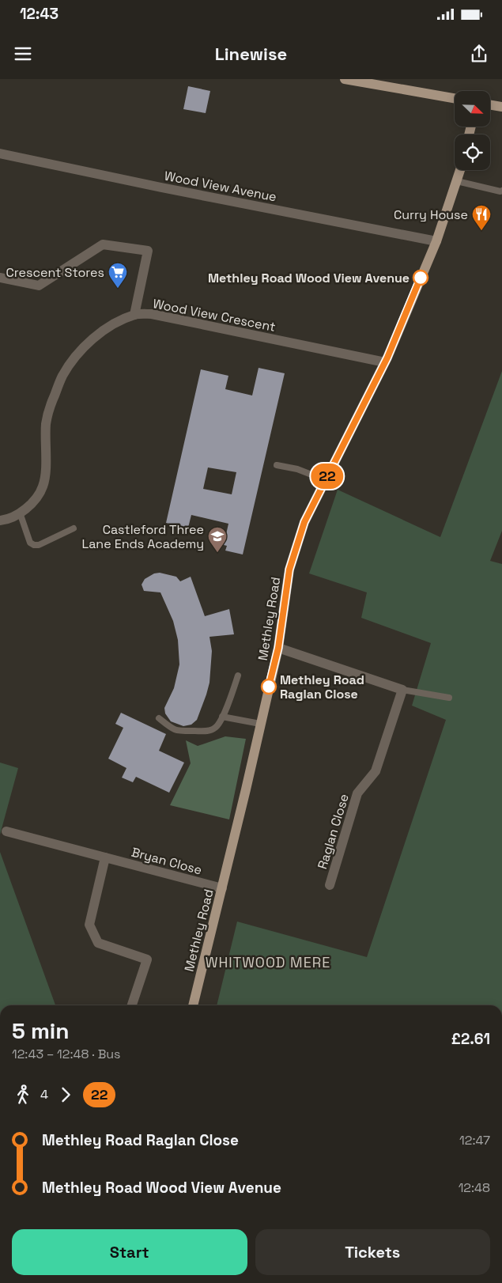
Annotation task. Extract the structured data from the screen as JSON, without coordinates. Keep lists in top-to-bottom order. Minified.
{"streets":{"main road":["Methley Road"],"street":["Wood View Avenue","Wood View Crescent","Raglan Close","Bryan Close"]},"crossings":[["Wood View Avenue","Methley Road"],["Wood View Crescent","Methley Road"],["Methley Road","Bryan Close"]],"districts":["WHITWOOD MERE"],"places":{"restaurant":["Curry House"],"other":["Methley Road Wood View Avenue","Methley Road Raglan Close"],"supermarket":["Crescent Stores"],"school or university":["Castleford Three Lane Ends Academy"]},"lines":["bus line 22"],"north":"bottom right","page":{"status":"12:43","header":"Linewise","on_map":"22","heading":["5 min","12:43 – 12:48 · Bus","£2.61"],"legs":["4","22"],"list":[{"name":"Methley Road Raglan Close","value":"12:47"},{"name":"Methley Road Wood View Avenue","value":"12:48"}],"buttons":["Start","Tickets"]}}
